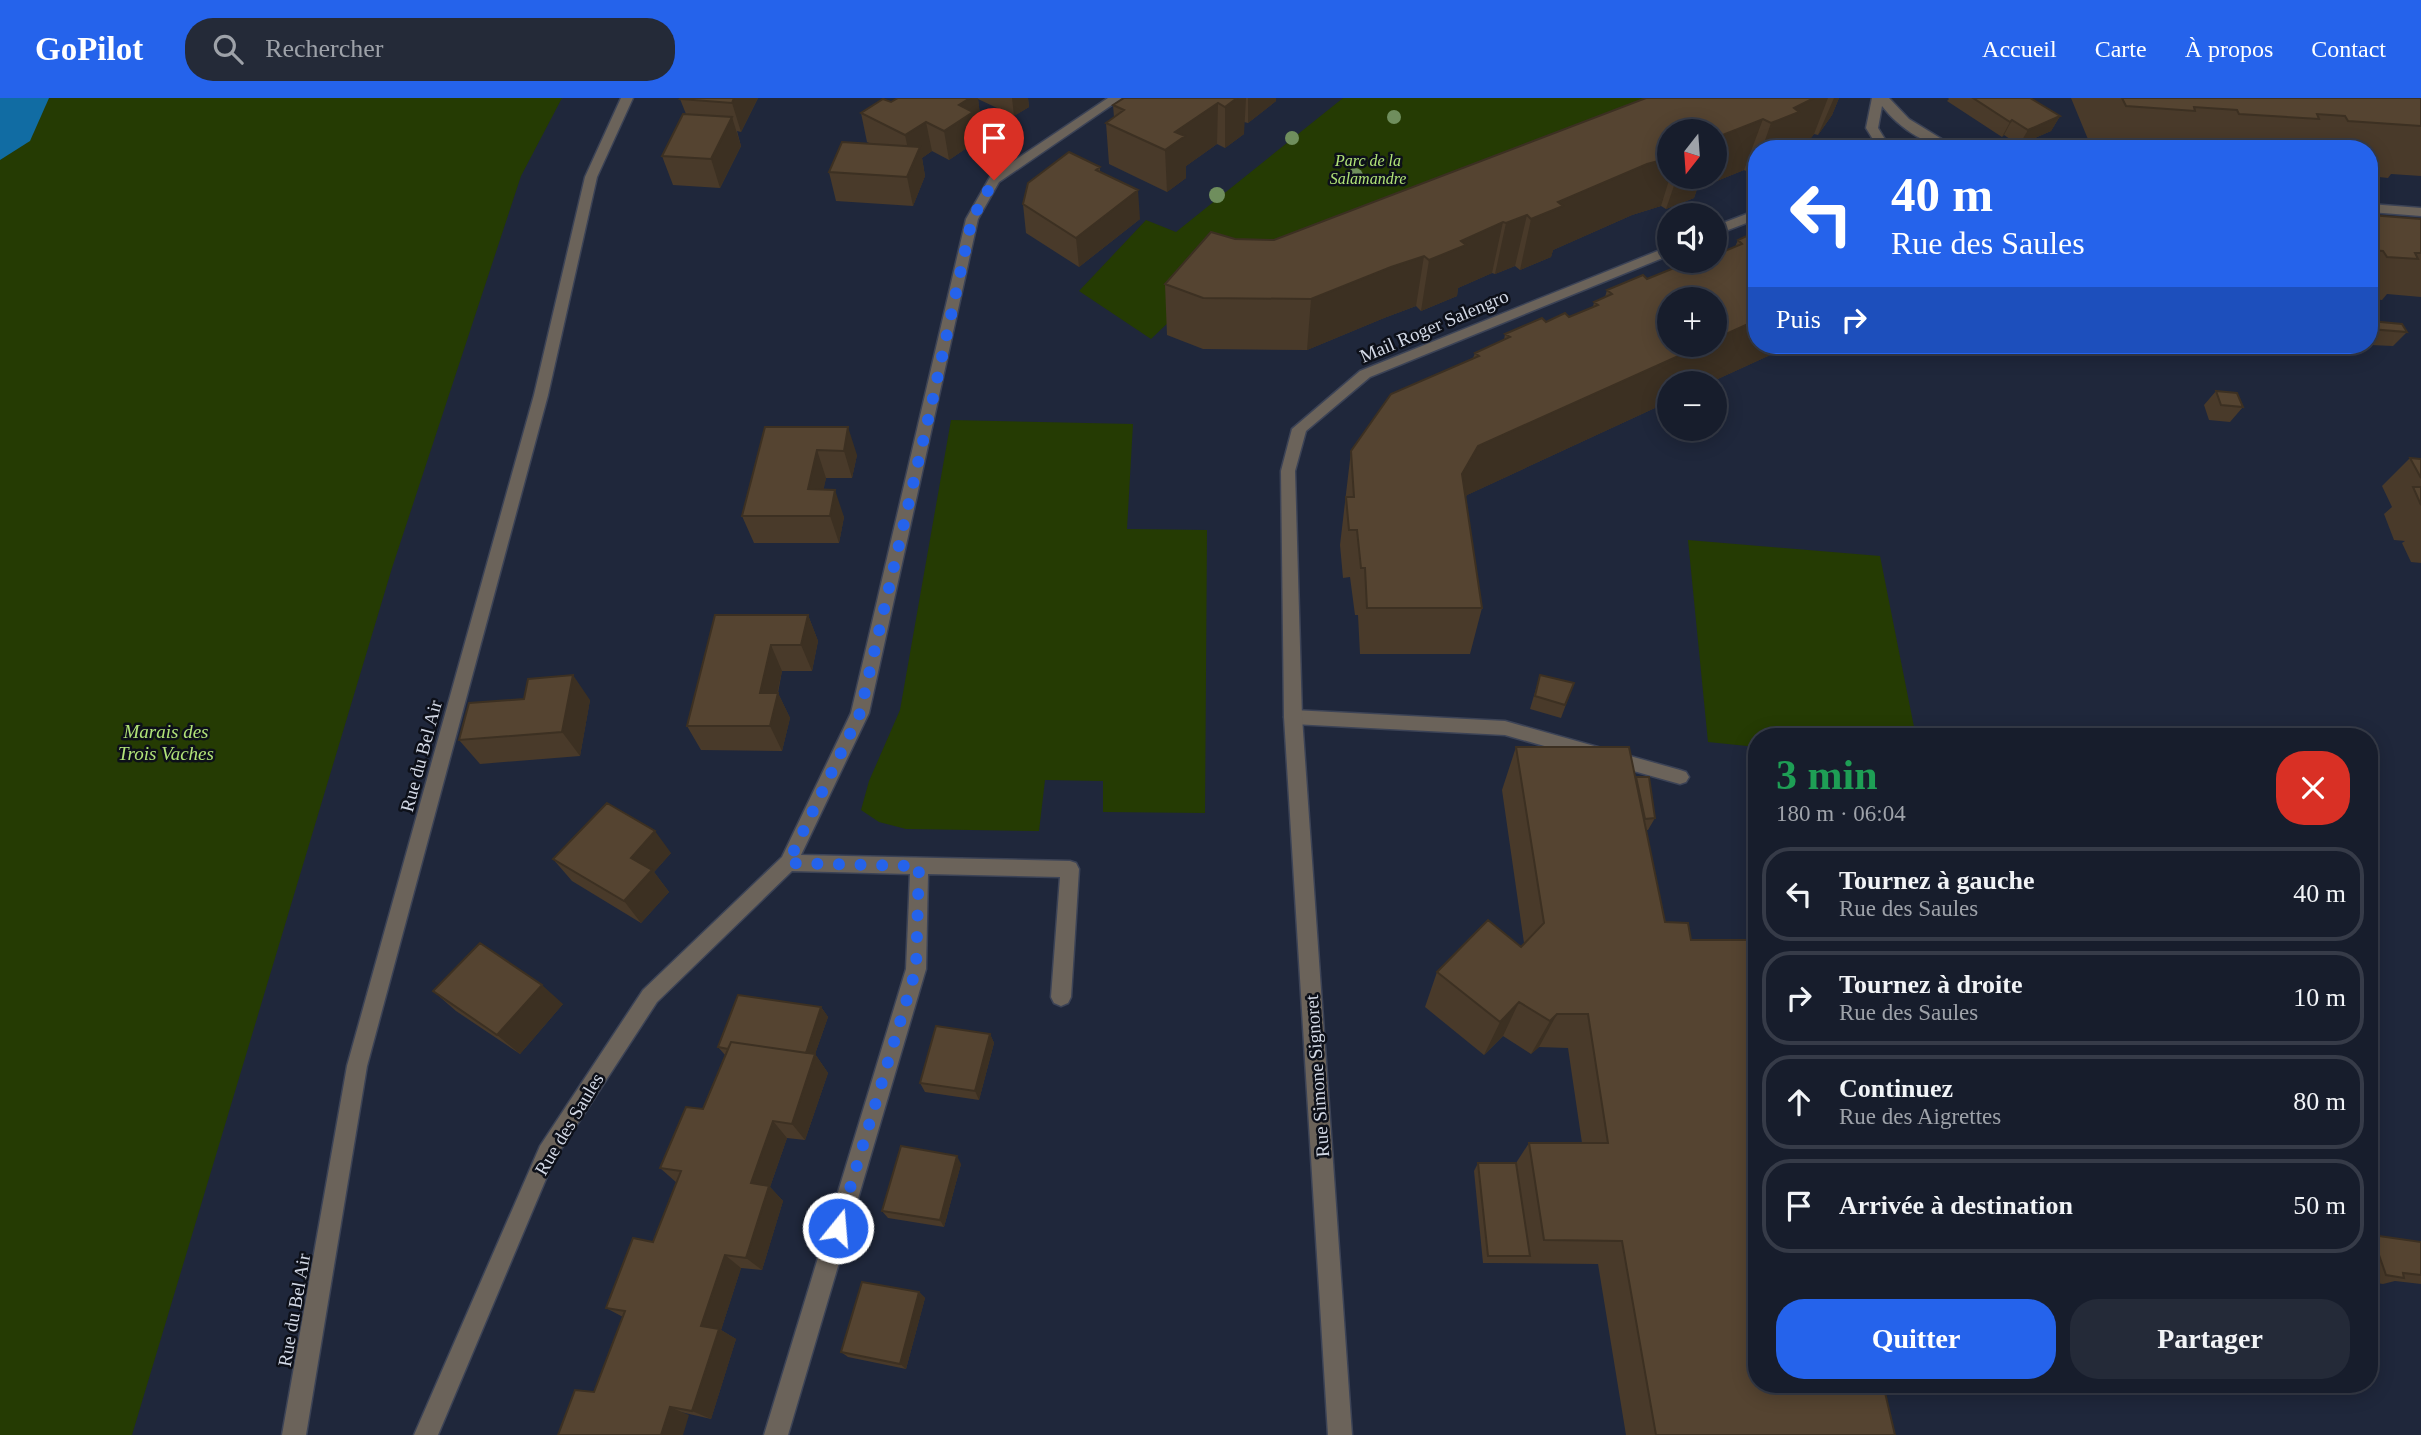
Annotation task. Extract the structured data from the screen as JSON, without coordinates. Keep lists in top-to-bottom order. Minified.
{"streets":{"street":["Mail Roger Salengro","Rue du Bel Air","Rue Simone Signoret","Rue des Saules"]},"crossings":[["Mail Roger Salengro","Rue Simone Signoret"]],"parks":["Parc de la Salamandre","Marais des Trois Vaches"],"north":"bottom","page":{"header":"GoPilot","search":"Rechercher","nav":["Accueil","Carte","À propos","Contact"],"map_buttons":["+","−"],"turn":["40 m","Rue des Saules"],"then":"Puis","heading":["3 min","180 m · 06:04"],"list":[{"name":"Tournez à gauche","note":"Rue des Saules","value":"40 m"},{"name":"Tournez à droite","note":"Rue des Saules","value":"10 m"},{"name":"Continuez","note":"Rue des Aigrettes","value":"80 m"},{"name":"Arrivée à destination","value":"50 m"}],"buttons":["Quitter","Partager"]}}
